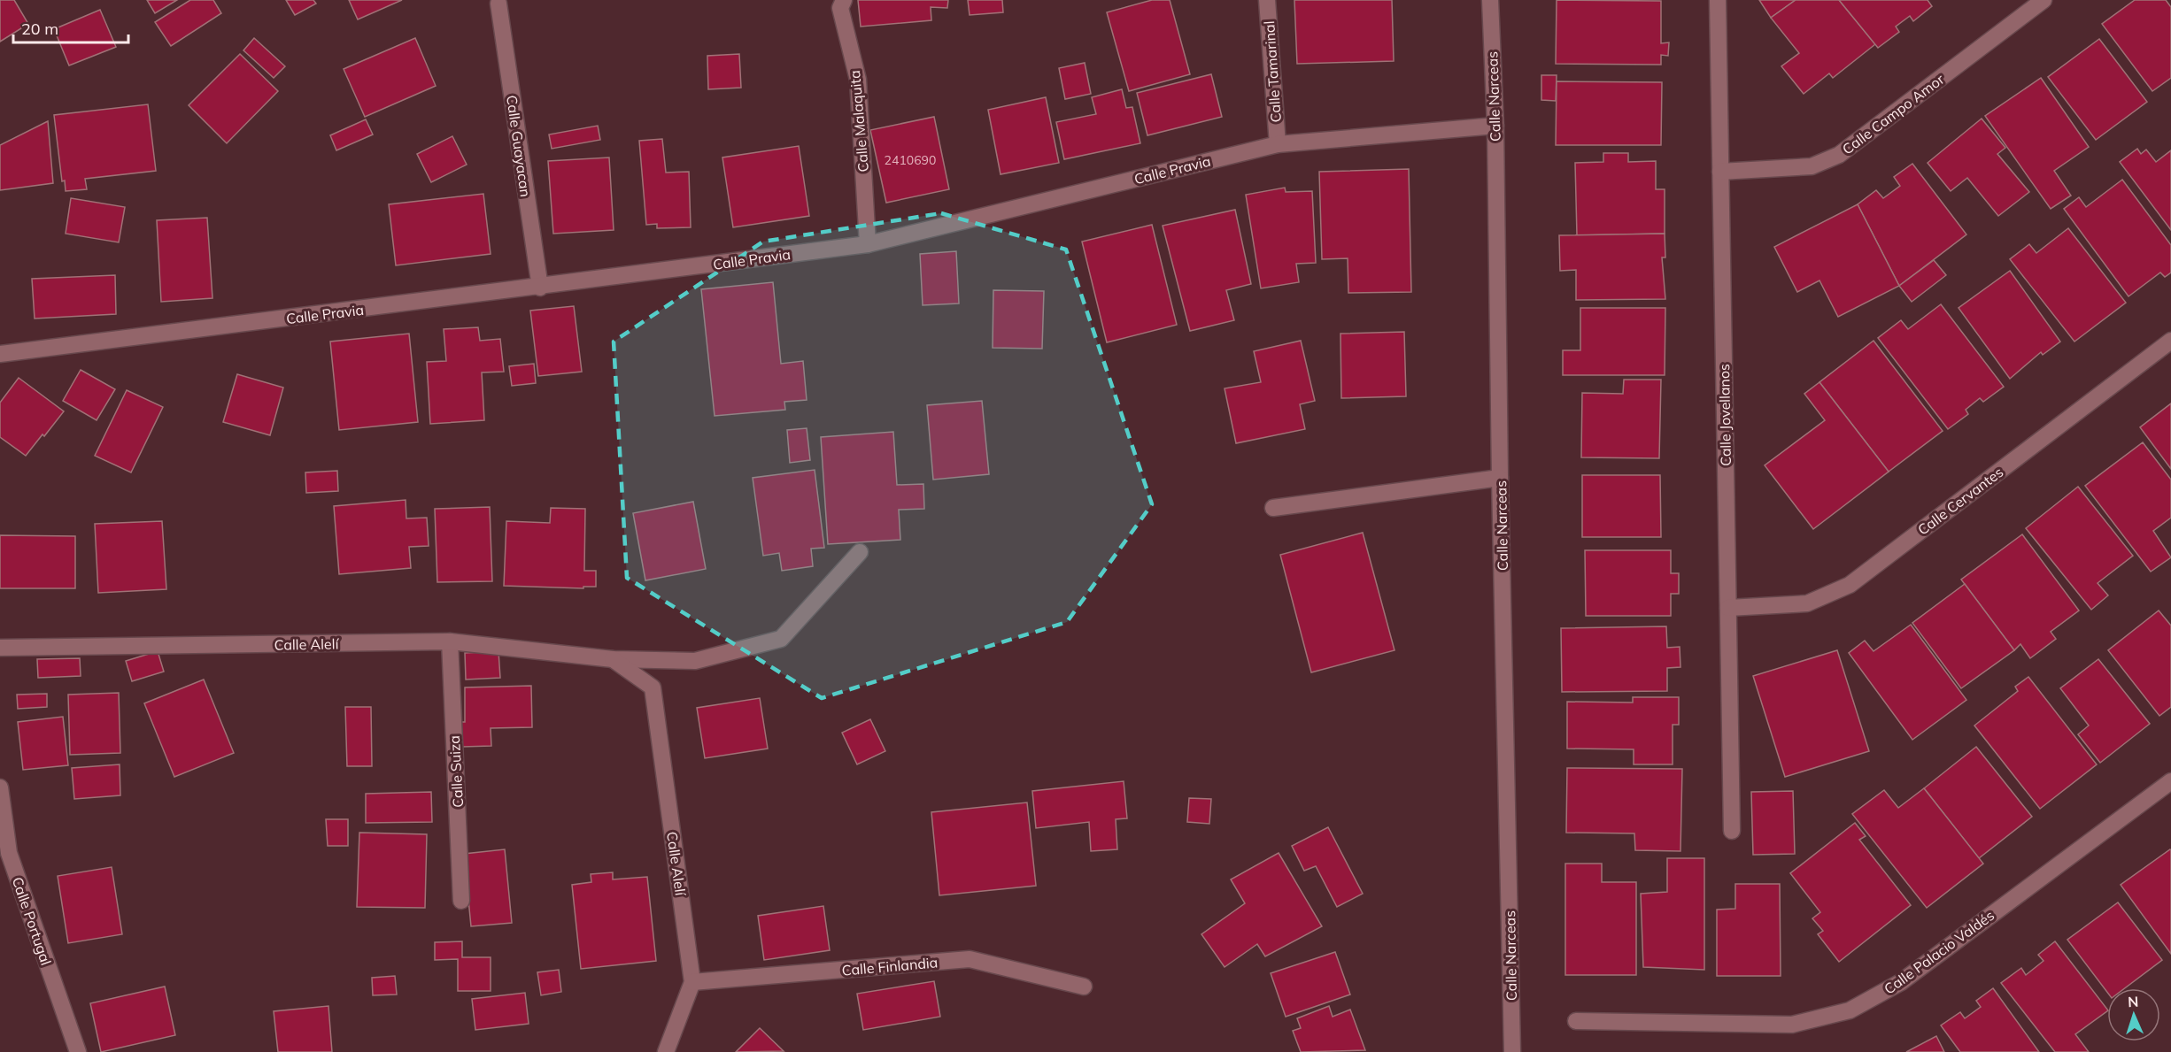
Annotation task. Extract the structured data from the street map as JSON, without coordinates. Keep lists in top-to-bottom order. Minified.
{"streets":{"street":["Calle Tamarinal","Calle Narceas","Calle Campo Amor","Calle Malaquita","Calle Guayacan","Calle Pravia","Calle Jovellanos","Calle Cervantes","Calle Alelí","Calle Suiza","Calle Portugal","Calle Palacio Valdés","Calle Finlandia"]},"crossings":[["Calle Tamarinal","Calle Pravia"],["Calle Narceas","Calle Pravia"],["Calle Campo Amor","Calle Jovellanos"],["Calle Malaquita","Calle Pravia"],["Calle Guayacan","Calle Pravia"],["Calle Jovellanos","Calle Cervantes"],["Calle Alelí","Calle Suiza"],["Calle Alelí","Calle Finlandia"]],"house_numbers":["2410690"],"scale_bar":"20 m","north":"top"}
